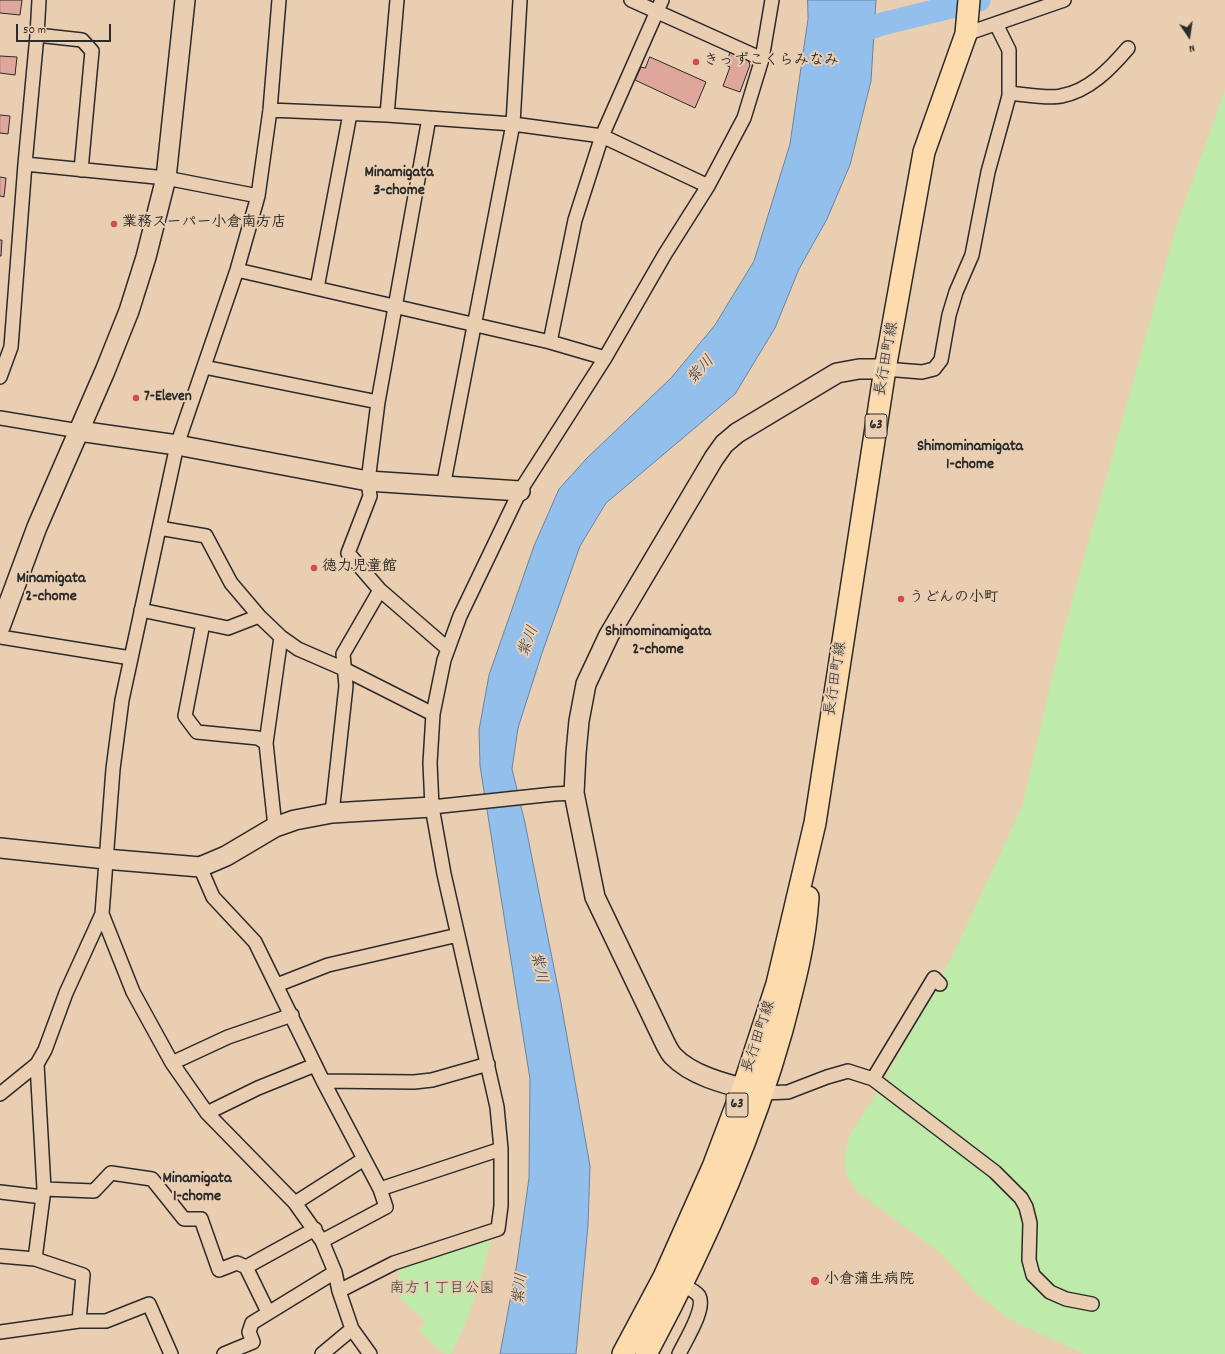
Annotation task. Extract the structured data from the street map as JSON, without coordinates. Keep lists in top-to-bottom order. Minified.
{"streets":{"main road":["長行田町線","63"]},"districts":["Minamigata 3-chome","Shimominamigata 1-chome","Minamigata 2-chome","Shimominamigata 2-chome","Minamigata 1-chome"],"water":["紫川"],"parks":["南方１丁目公園"],"places":["きっずこくらみなみ","業務スーパー小倉南方店","7-Eleven","徳力児童館","うどんの小町","小倉蒲生病院"],"scale_bar":"50 m","north":"bottom"}
